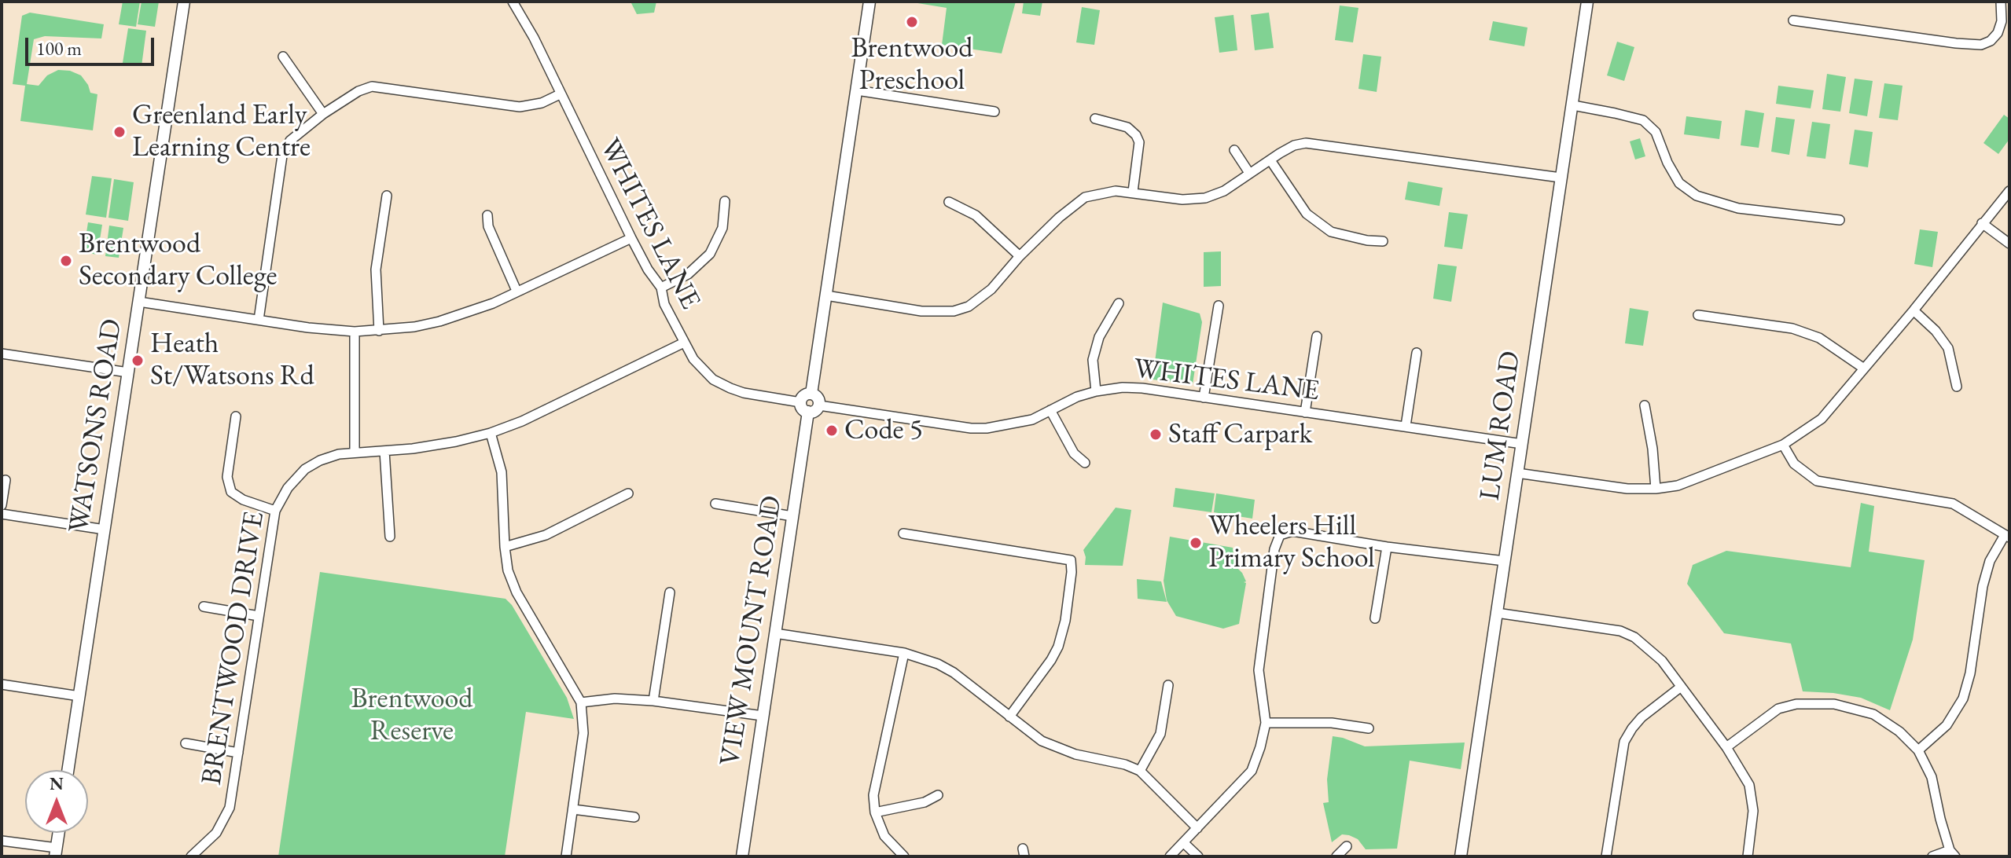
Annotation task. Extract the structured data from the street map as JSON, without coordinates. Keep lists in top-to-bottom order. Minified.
{"streets":{"street":["WHITES LANE","WATSONS ROAD","LUM ROAD","VIEW MOUNT ROAD","BRENTWOOD DRIVE"]},"crossings":[["WHITES LANE","LUM ROAD"],["WHITES LANE","VIEW MOUNT ROAD"],["WHITES LANE","BRENTWOOD DRIVE"]],"parks":["Brentwood Reserve"],"places":["Brentwood Preschool","Greenland Early Learning Centre","Brentwood Secondary College","Heath St/Watsons Rd","Code 5","Staff Carpark","Wheelers Hill Primary School"],"scale_bar":"100 m","north":"top"}
